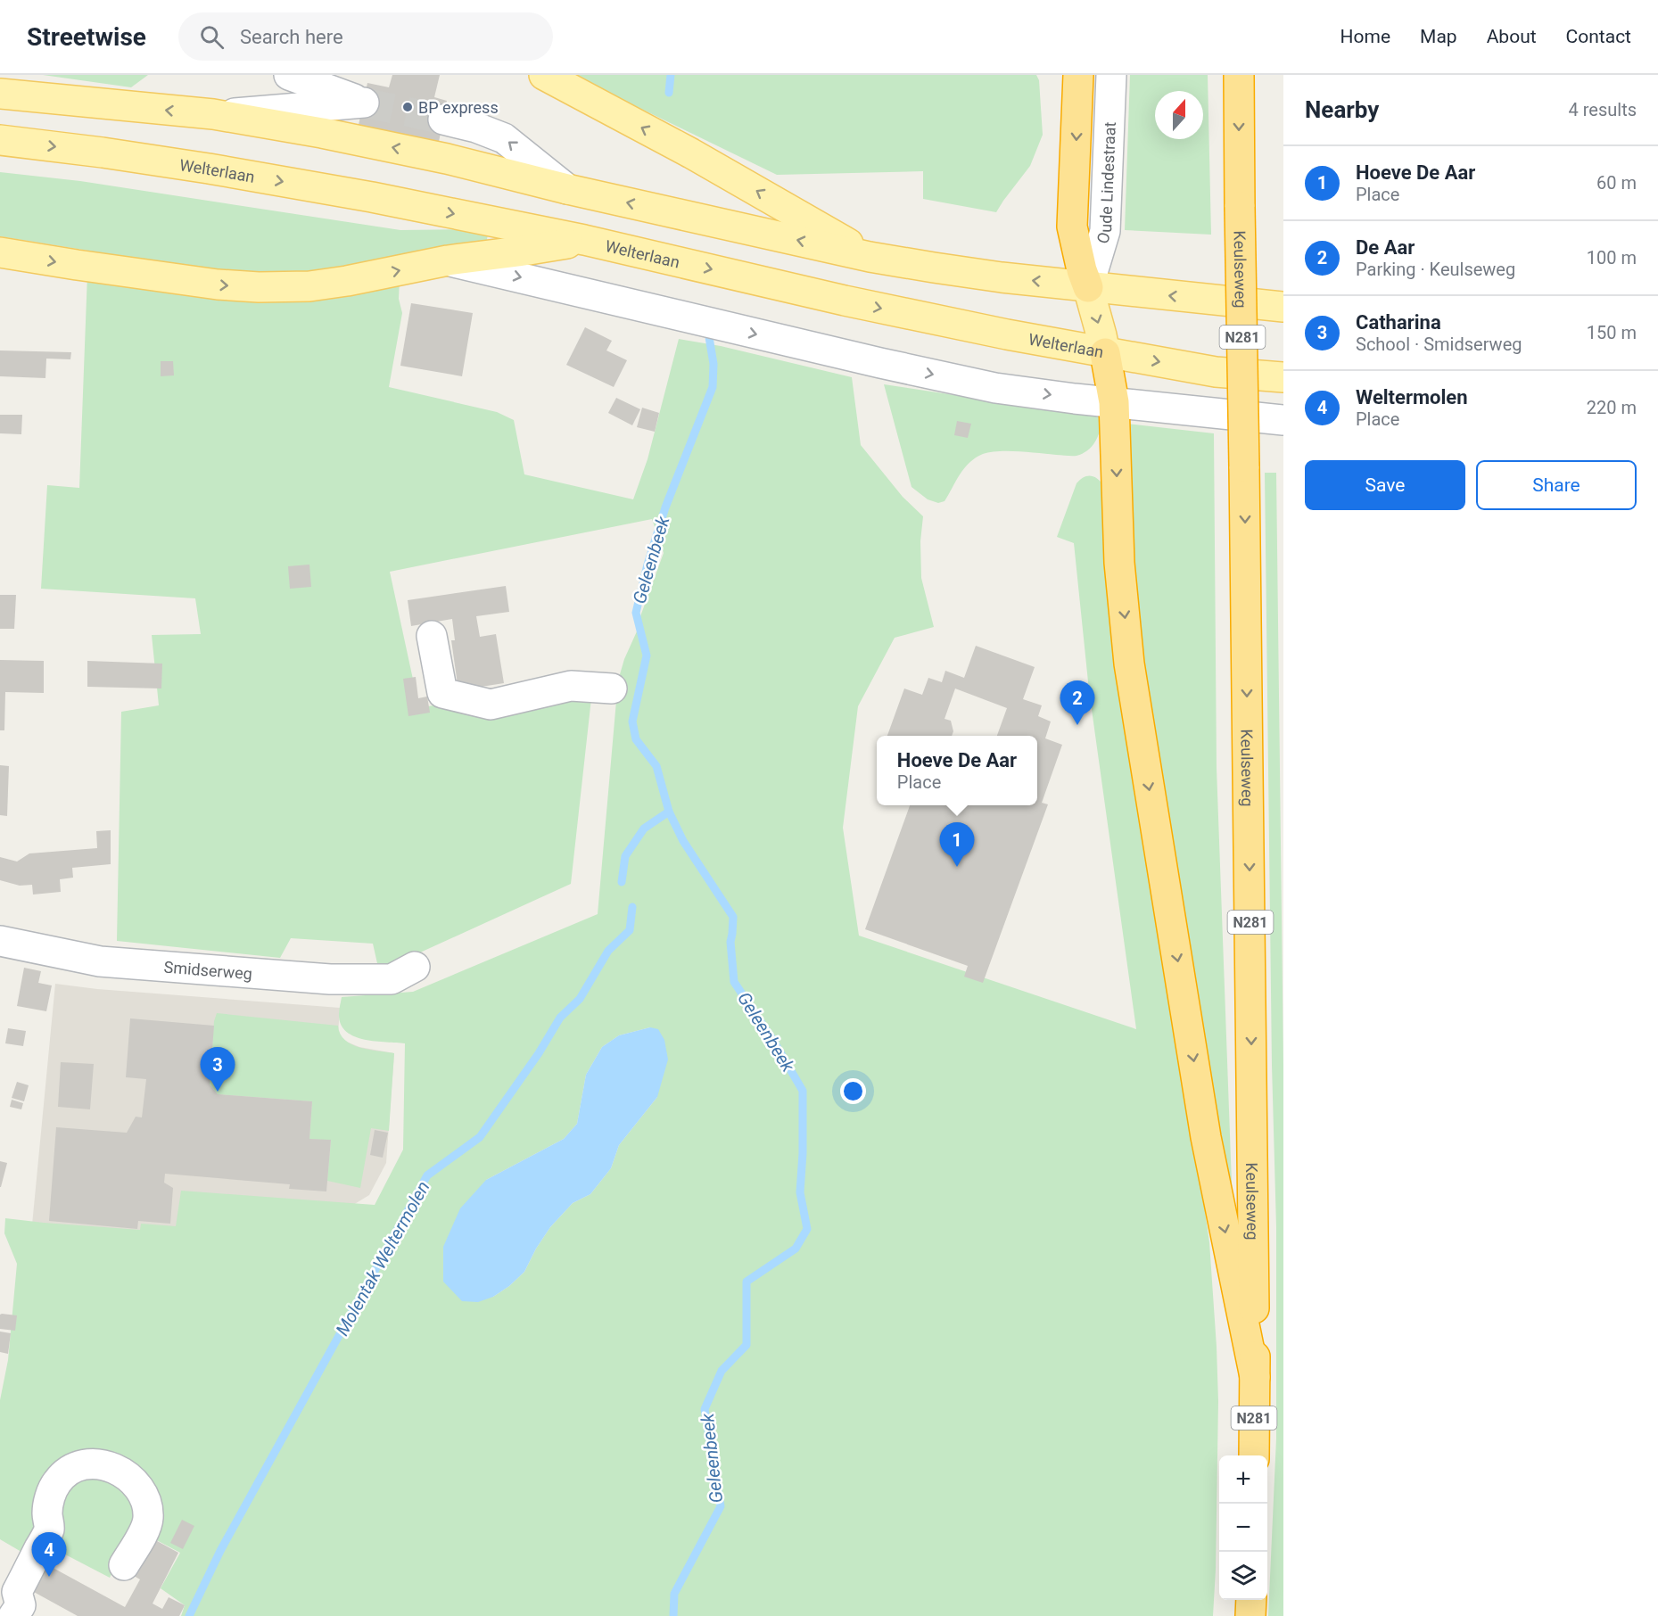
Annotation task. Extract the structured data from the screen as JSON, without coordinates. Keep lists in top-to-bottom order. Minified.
{"streets":{"highway":["Keulseweg","N281"],"main road":["Welterlaan"],"street":["Oude Lindestraat","Smidserweg"]},"crossings":[["Welterlaan","N281"],["Oude Lindestraat","N281"],["Keulseweg","N281"]],"water":["Geleenbeek","Molentak Weltermolen"],"places":["BP express"],"north":"top","page":{"header":"Streetwise","search":"Search here","nav":["Home","Map","About","Contact"],"heading":["Nearby","4 results"],"list":[{"mark":"1","name":"Hoeve De Aar","note":"Place","value":"60 m"},{"mark":"2","name":"De Aar","note":"Parking · Keulseweg","value":"100 m"},{"mark":"3","name":"Catharina","note":"School · Smidserweg","value":"150 m"},{"mark":"4","name":"Weltermolen","note":"Place","value":"220 m"}],"buttons":["Save","Share"],"pins":["2","1","3","4"],"popup":["Hoeve De Aar","Place"],"map_buttons":["+","−"]}}
